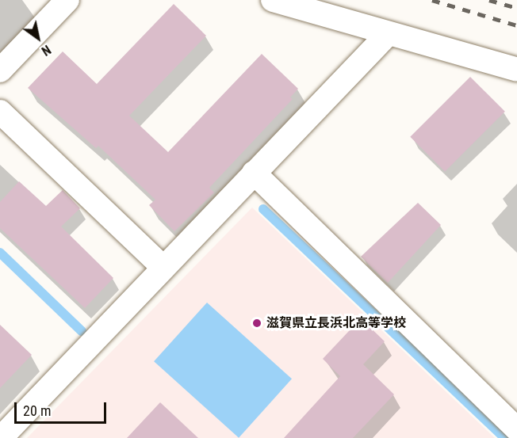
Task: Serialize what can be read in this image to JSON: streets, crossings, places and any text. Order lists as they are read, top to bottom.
{
  "places": ["滋賀県立長浜北高等学校"],
  "scale_bar": "20 m",
  "north": "bottom right"
}
